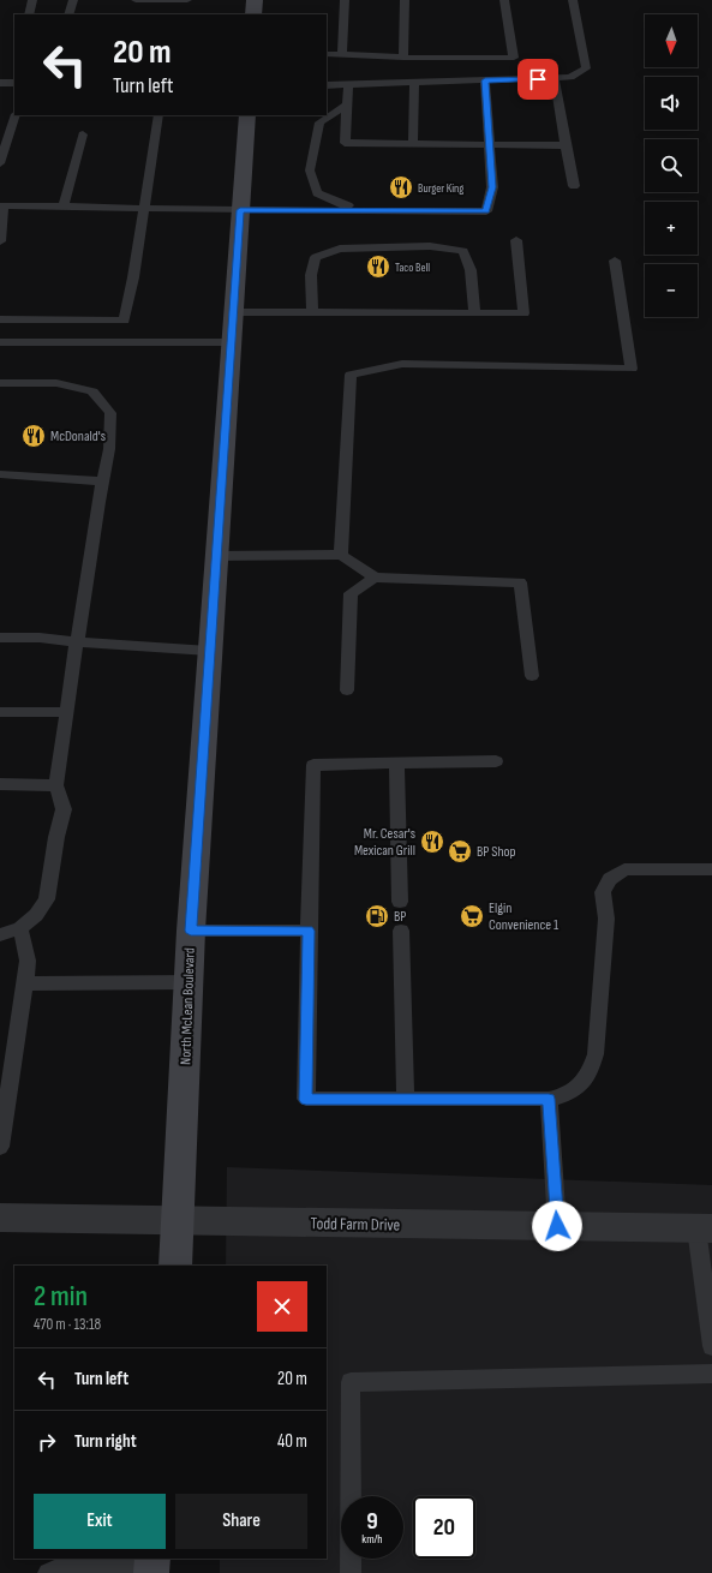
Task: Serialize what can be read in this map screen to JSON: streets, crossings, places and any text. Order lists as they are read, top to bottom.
{
  "streets": {
    "main road": ["North McLean Boulevard"],
    "street": ["Todd Farm Drive"]
  },
  "crossings": [
    ["North McLean Boulevard", "Todd Farm Drive"]
  ],
  "places": {
    "restaurant": [
      "Burger King",
      "Taco Bell",
      "McDonald's",
      "Mr. Cesar's Mexican Grill"
    ],
    "supermarket": ["BP Shop", "Elgin Convenience 1"],
    "fuel station": ["BP"]
  },
  "north": "bottom",
  "page": {
    "map_buttons": ["+", "−"],
    "turn": ["20 m", "Turn left"],
    "heading": ["2 min", "470 m · 13:18"],
    "list": [
      {
        "name": "Turn left",
        "value": "20 m"
      },
      {
        "name": "Turn right",
        "value": "40 m"
      }
    ],
    "buttons": ["Exit", "Share"],
    "speed": "9 km/h",
    "limit": "20"
  }
}
